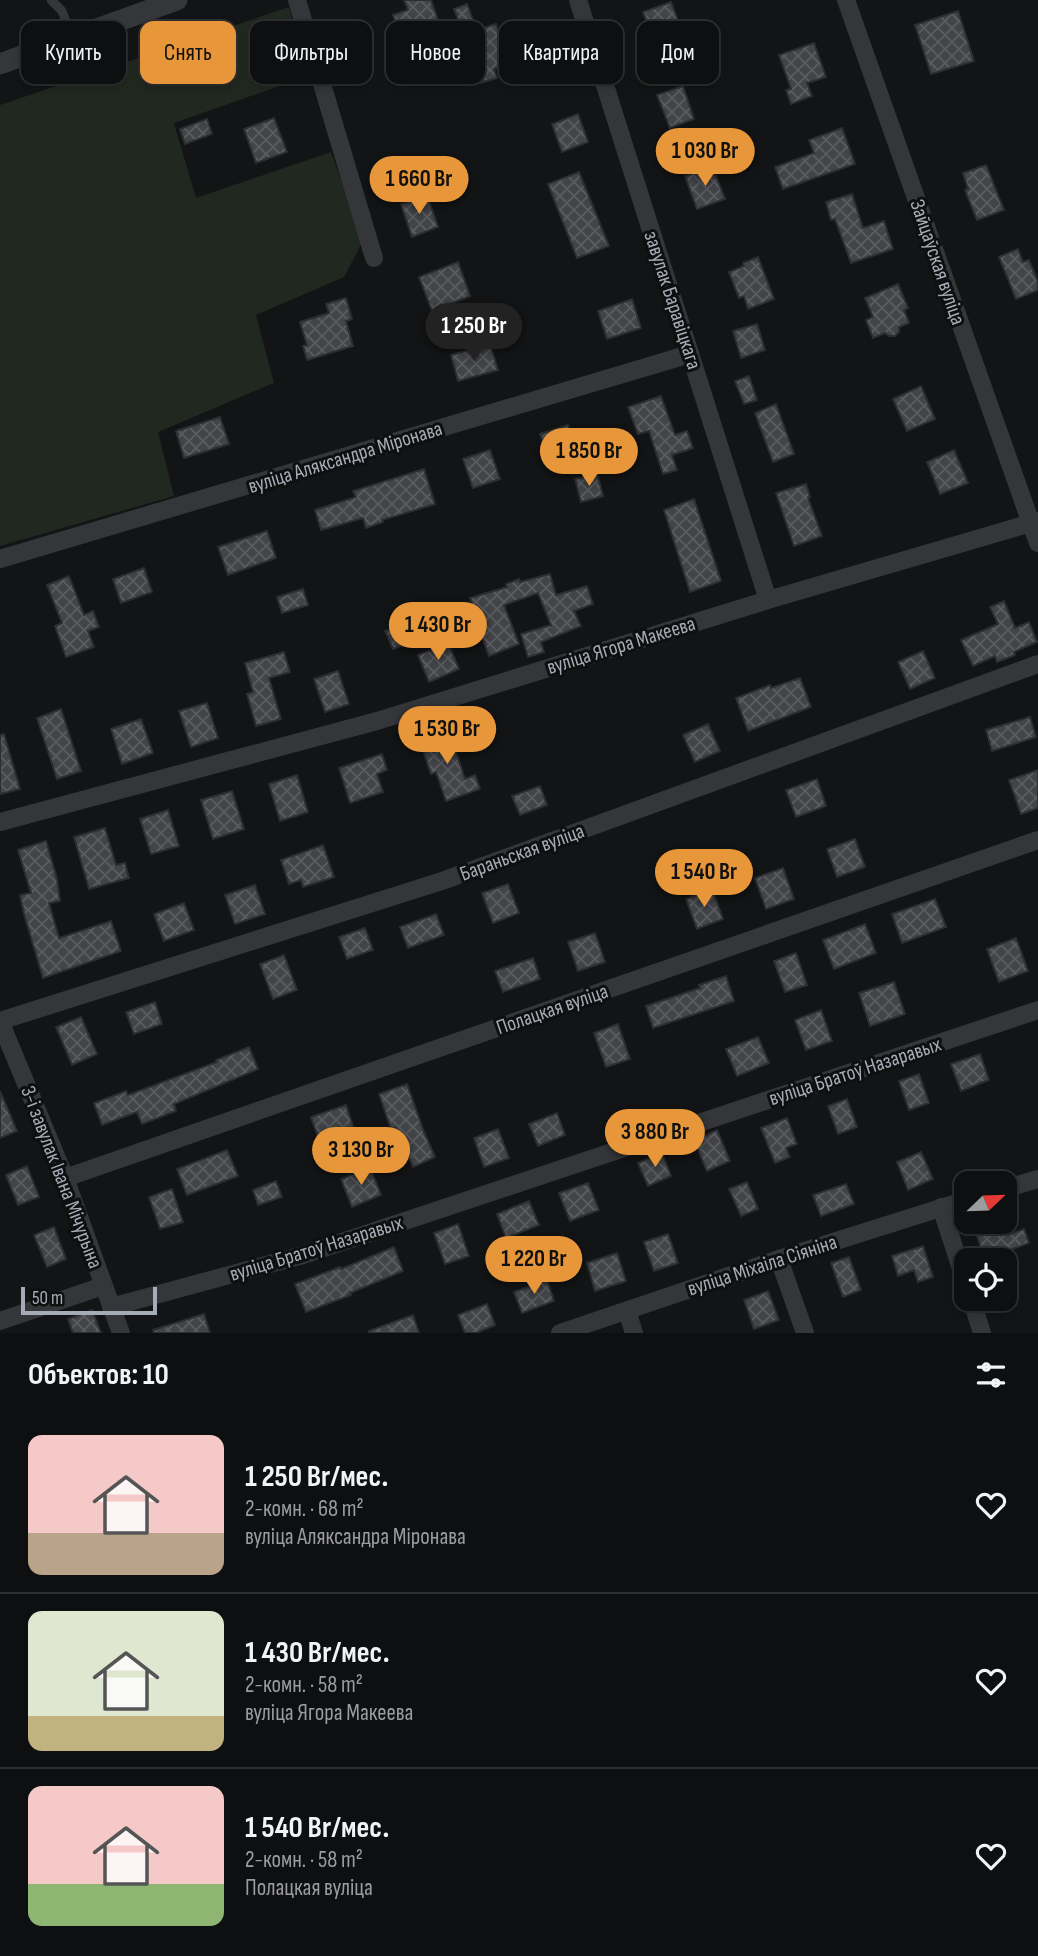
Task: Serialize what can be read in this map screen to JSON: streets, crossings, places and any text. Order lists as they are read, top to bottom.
{
  "streets": {
    "street": [
      "Зайцаўская вуліца",
      "завулак Баравіцкага",
      "вуліца Аляксандра Міронава",
      "вуліца Ягора Макеева",
      "Бараньская вуліца",
      "Полацкая вуліца",
      "вуліца Братоў Назаравых",
      "3-і завулак Івана Мічурына",
      "вуліца Міхаіла Сіяніна"
    ]
  },
  "crossings": [
    ["Зайцаўская вуліца", "вуліца Ягора Макеева"],
    ["завулак Баравіцкага", "вуліца Аляксандра Міронава"],
    ["завулак Баравіцкага", "вуліца Ягора Макеева"],
    ["Бараньская вуліца", "3-і завулак Івана Мічурына"],
    ["Полацкая вуліца", "3-і завулак Івана Мічурына"],
    ["вуліца Братоў Назаравых", "3-і завулак Івана Мічурына"]
  ],
  "scale_bar": "50 m",
  "north": "top right",
  "page": {
    "chip": [
      "Купить",
      "Снять",
      "Фильтры",
      "Новое",
      "Квартира",
      "Дом"
    ],
    "price": [
      "1 030 Br",
      "1 660 Br",
      "1 250 Br",
      "1 850 Br",
      "1 430 Br",
      "1 530 Br",
      "1 540 Br",
      "3 880 Br",
      "3 130 Br",
      "1 220 Br"
    ],
    "scale": "50 m",
    "heading": "Объектов: 10",
    "list": [
      {
        "name": "1 250 Br/мес.",
        "note": "2-комн. · 68 m² · вуліца Аляксандра Міронава"
      },
      {
        "name": "1 430 Br/мес.",
        "note": "2-комн. · 58 m² · вуліца Ягора Макеева"
      },
      {
        "name": "1 540 Br/мес.",
        "note": "2-комн. · 58 m² · Полацкая вуліца"
      }
    ]
  }
}
